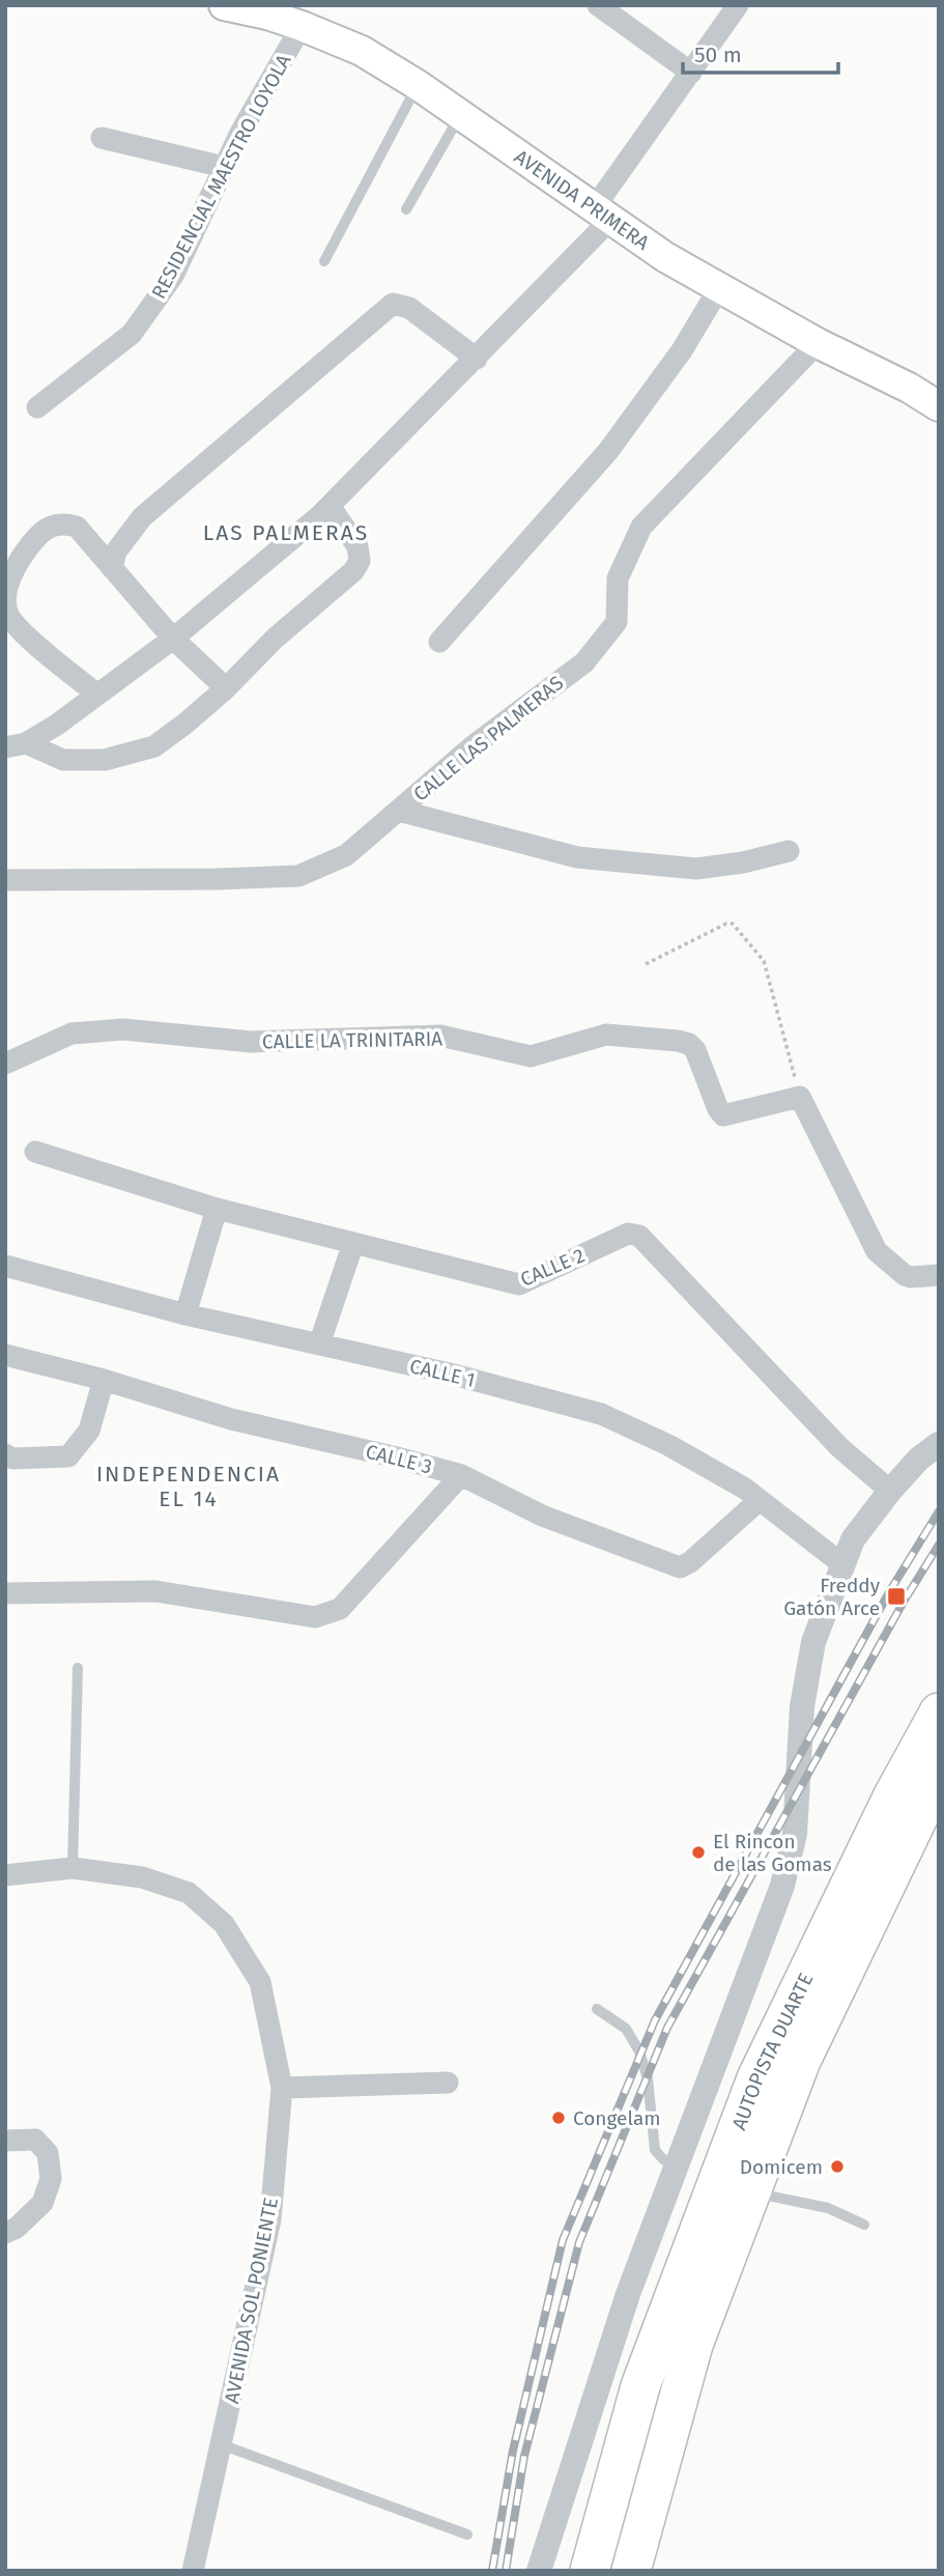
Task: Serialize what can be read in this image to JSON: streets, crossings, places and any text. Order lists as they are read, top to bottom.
{
  "streets": {
    "highway": ["AUTOPISTA DUARTE"],
    "main road": ["AVENIDA PRIMERA"],
    "street": [
      "RESIDENCIAL MAESTRO LOYOLA",
      "CALLE LAS PALMERAS",
      "CALLE LA TRINITARIA",
      "CALLE 2",
      "CALLE 1",
      "CALLE 3",
      "AVENIDA SOL PONIENTE"
    ]
  },
  "crossings": [
    ["RESIDENCIAL MAESTRO LOYOLA", "AVENIDA PRIMERA"],
    ["AVENIDA PRIMERA", "CALLE LAS PALMERAS"],
    ["CALLE 1", "CALLE 3"]
  ],
  "districts": ["LAS PALMERAS", "INDEPENDENCIA EL 14"],
  "places": {
    "transit": ["Freddy Gatón Arce"],
    "other": ["El Rincon de las Gomas", "Congelam", "Domicem"]
  },
  "scale_bar": "50 m"
}
